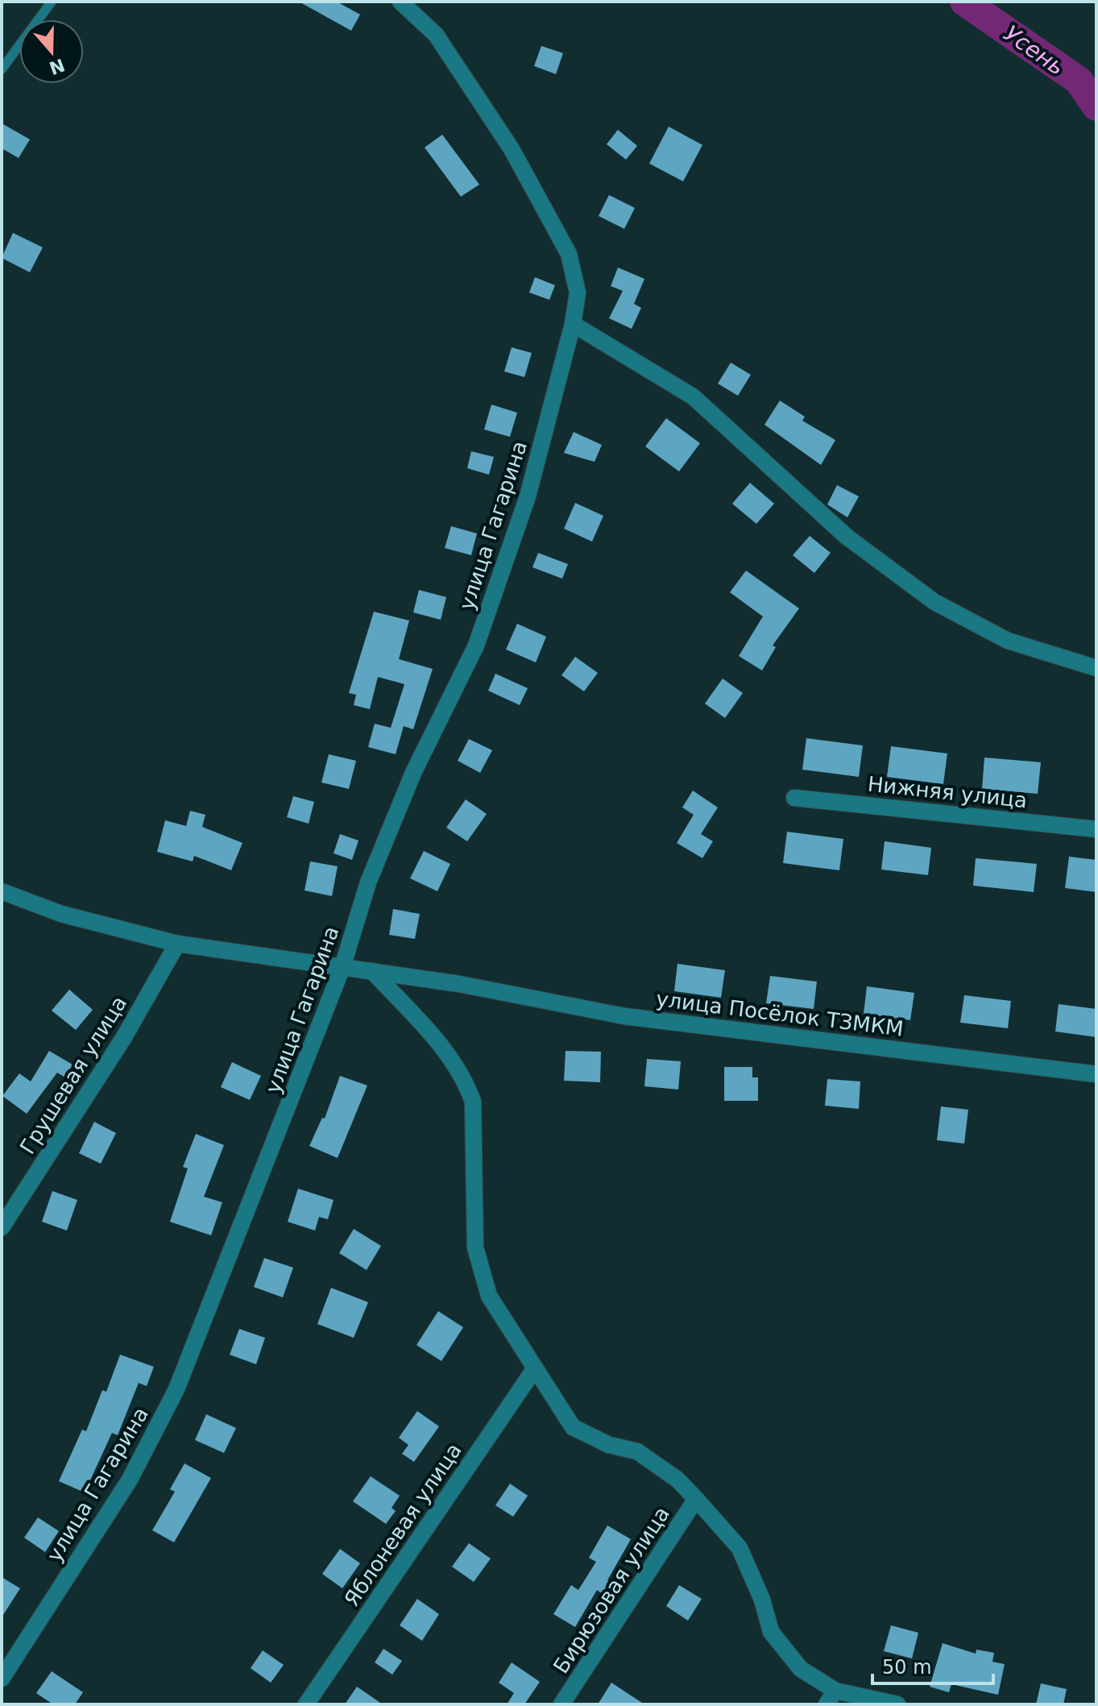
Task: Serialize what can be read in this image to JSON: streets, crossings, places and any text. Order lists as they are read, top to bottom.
{
  "streets": {
    "street": [
      "улица Гагарина",
      "Нижняя улица",
      "улица Посёлок ТЗМКМ",
      "Грушевая улица",
      "Яблоневая улица",
      "Бирюзовая улица"
    ]
  },
  "crossings": [
    ["улица Гагарина", "улица Посёлок ТЗМКМ"],
    ["улица Посёлок ТЗМКМ", "Грушевая улица"]
  ],
  "water": ["Усень"],
  "scale_bar": "50 m",
  "north": "bottom"
}
